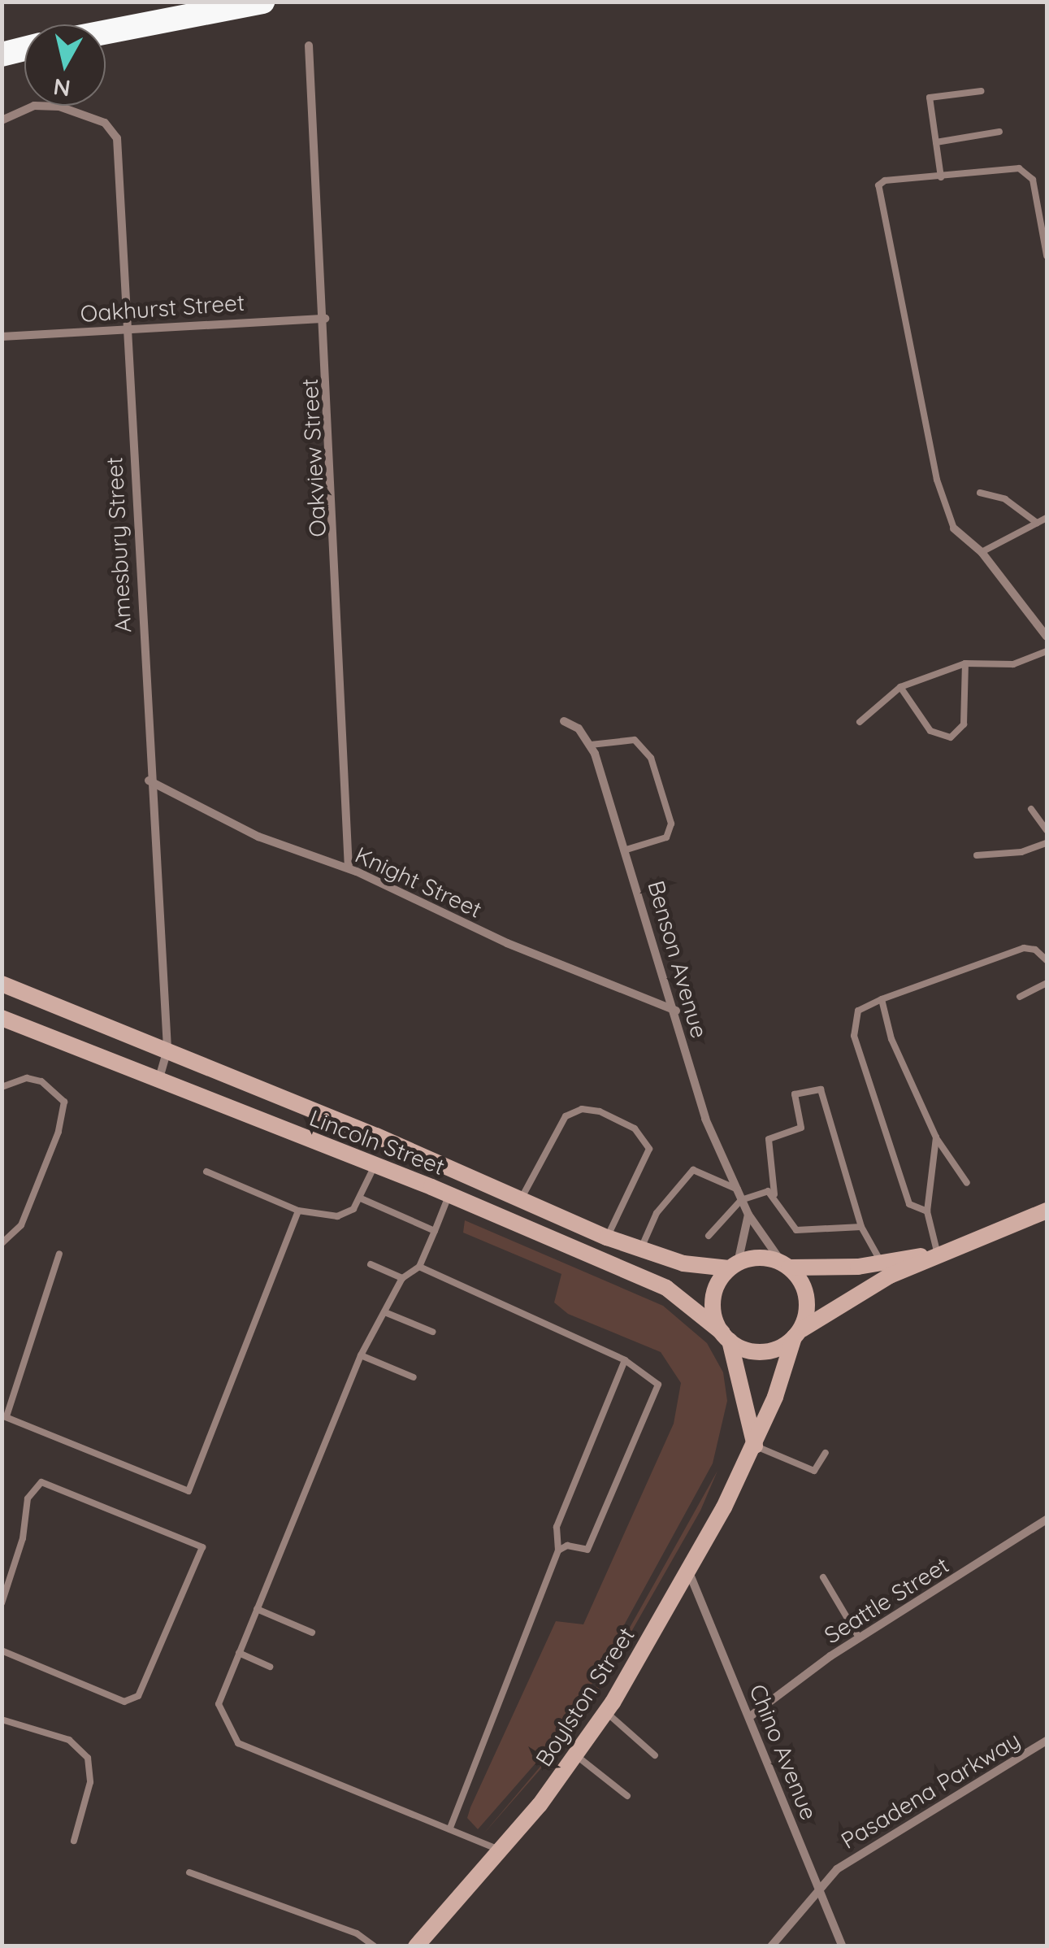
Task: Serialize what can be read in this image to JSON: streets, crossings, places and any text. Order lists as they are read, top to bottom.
{
  "streets": {
    "main road": ["Lincoln Street", "Boylston Street"],
    "street": [
      "Oakhurst Street",
      "Oakview Street",
      "Amesbury Street",
      "Knight Street",
      "Benson Avenue",
      "Seattle Street",
      "Chino Avenue",
      "Pasadena Parkway"
    ]
  },
  "crossings": [
    ["Oakhurst Street", "Oakview Street"],
    ["Oakhurst Street", "Amesbury Street"],
    ["Oakview Street", "Knight Street"],
    ["Amesbury Street", "Knight Street"],
    ["Amesbury Street", "Lincoln Street"],
    ["Knight Street", "Benson Avenue"],
    ["Benson Avenue", "Lincoln Street"],
    ["Benson Avenue", "Boylston Street"],
    ["Lincoln Street", "Boylston Street"],
    ["Seattle Street", "Chino Avenue"],
    ["Boylston Street", "Chino Avenue"],
    ["Chino Avenue", "Pasadena Parkway"]
  ],
  "north": "bottom"
}
